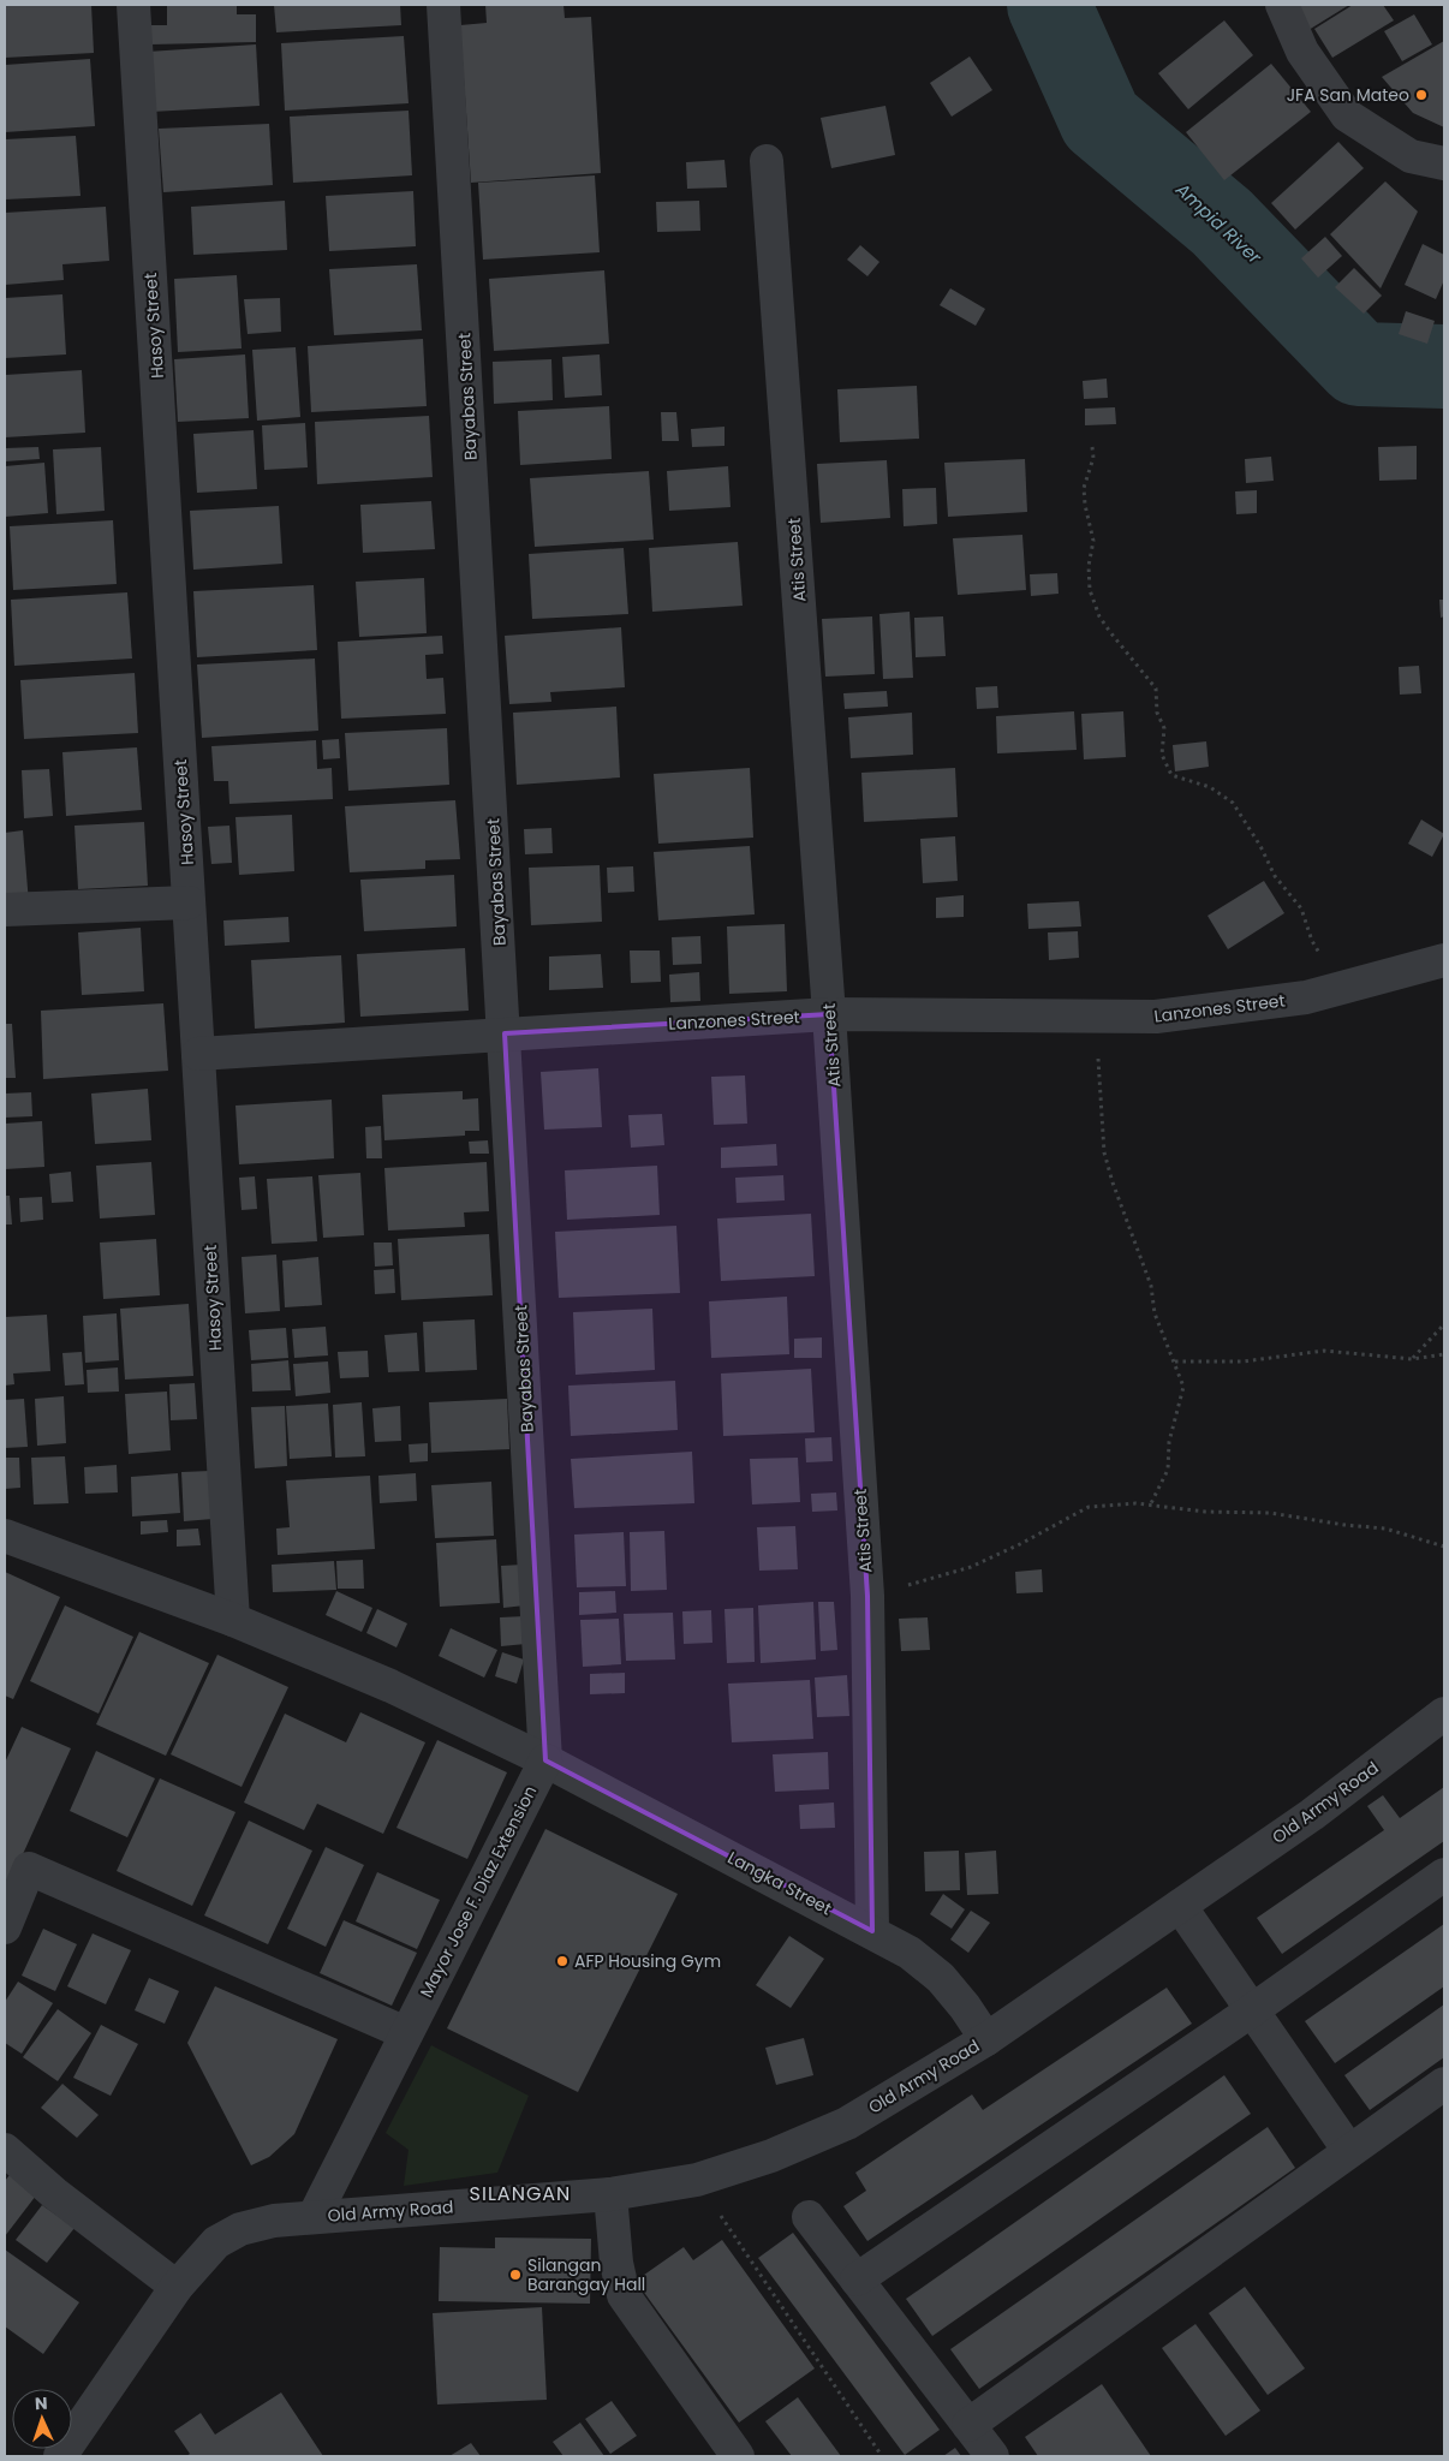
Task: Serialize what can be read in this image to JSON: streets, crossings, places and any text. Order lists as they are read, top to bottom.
{
  "streets": {
    "street": [
      "Hasoy Street",
      "Bayabas Street",
      "Atis Street",
      "Lanzones Street",
      "Old Army Road",
      "Langka Street",
      "Mayor Jose F. Diaz Extension"
    ]
  },
  "crossings": [
    ["Hasoy Street", "Lanzones Street"],
    ["Bayabas Street", "Lanzones Street"],
    ["Bayabas Street", "Langka Street"],
    ["Bayabas Street", "Mayor Jose F. Diaz Extension"],
    ["Atis Street", "Lanzones Street"],
    ["Atis Street", "Langka Street"],
    ["Old Army Road", "Langka Street"],
    ["Old Army Road", "Mayor Jose F. Diaz Extension"],
    ["Langka Street", "Mayor Jose F. Diaz Extension"]
  ],
  "districts": ["SILANGAN"],
  "water": ["Ampid River"],
  "places": ["JFA San Mateo", "AFP Housing Gym", "Silangan Barangay Hall"],
  "north": "top"
}
